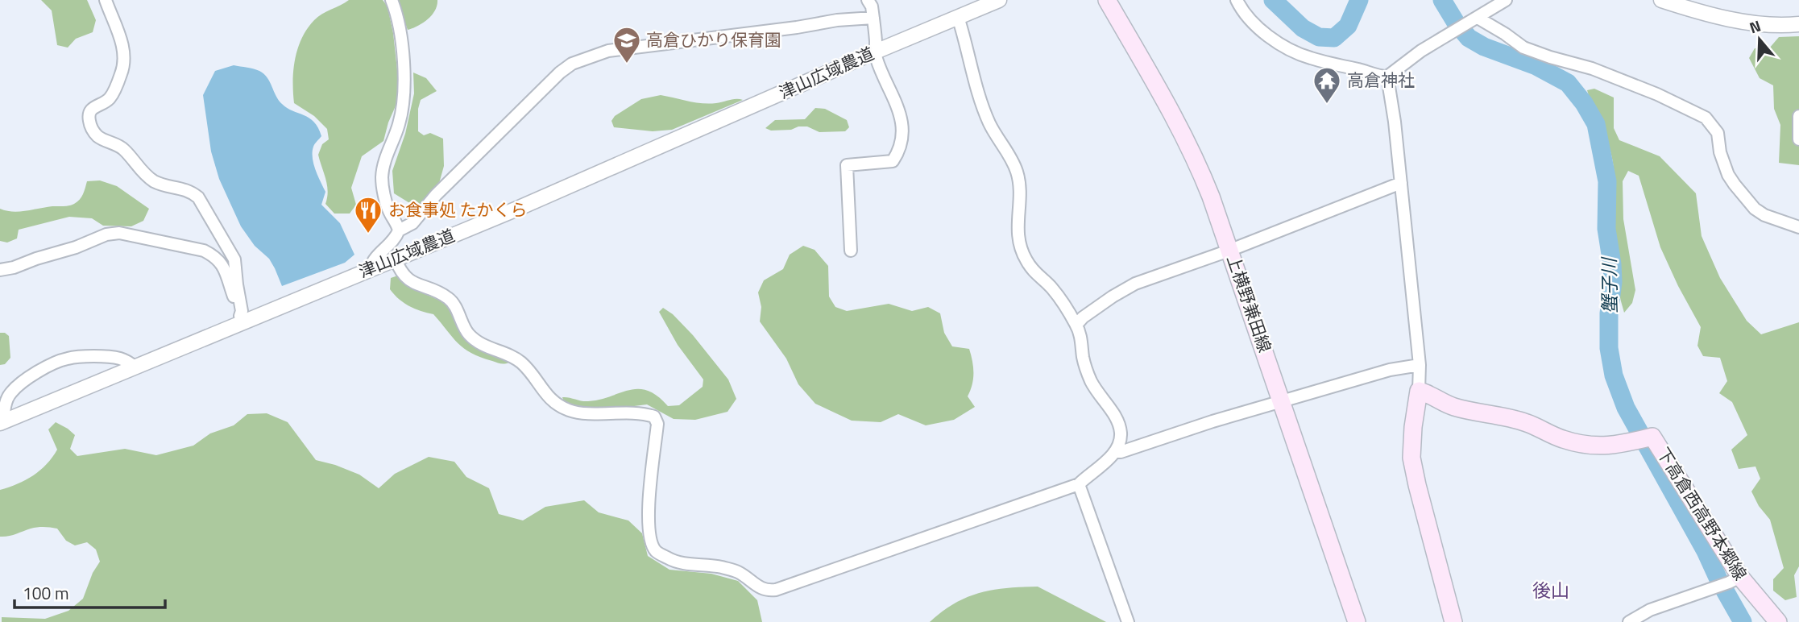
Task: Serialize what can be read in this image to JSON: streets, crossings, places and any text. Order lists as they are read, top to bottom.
{
  "streets": {
    "main road": ["上横野兼田線", "下高倉西高野本郷線"],
    "street": ["津山広域農道"]
  },
  "districts": ["後山"],
  "water": ["蟹子川"],
  "places": {
    "school or university": ["高倉ひかり保育園"],
    "temple": ["高倉神社"],
    "restaurant": ["お食事処 たかくら"]
  },
  "scale_bar": "100 m",
  "north": "top"
}
